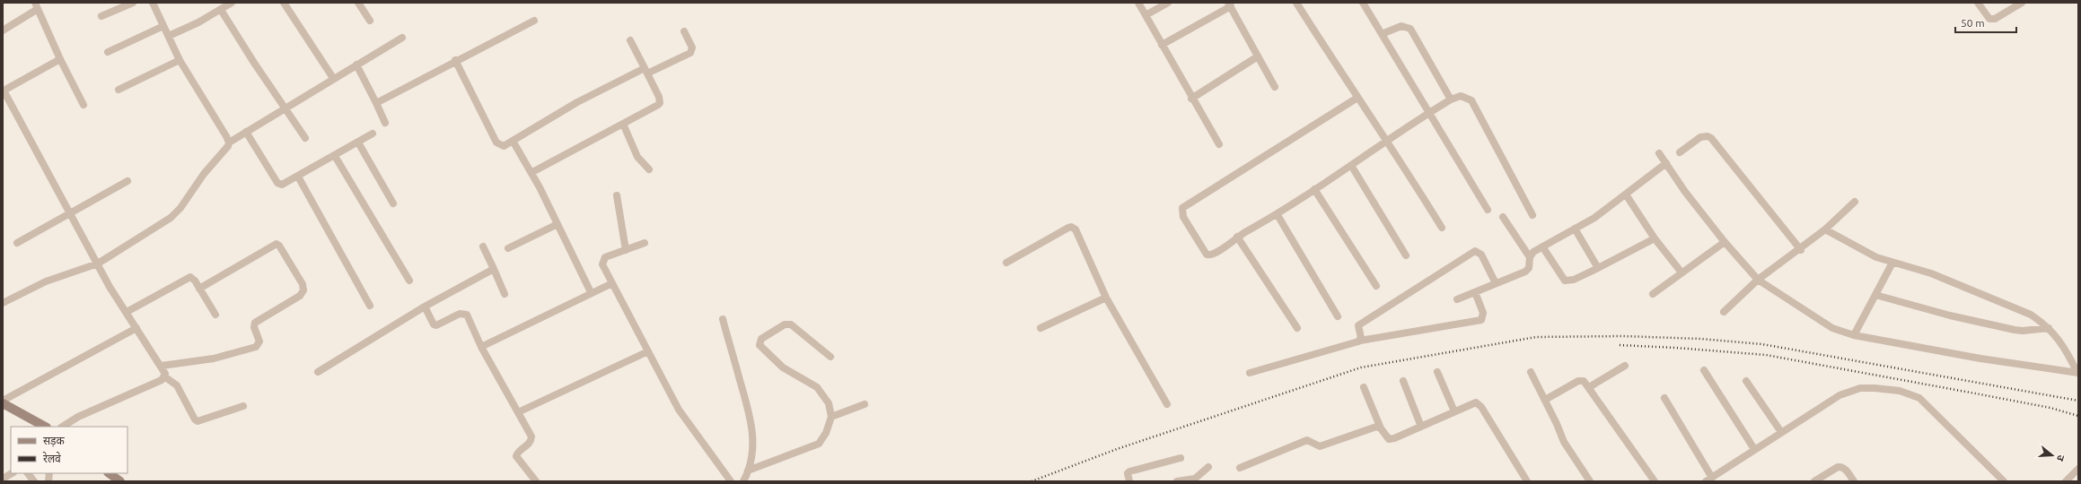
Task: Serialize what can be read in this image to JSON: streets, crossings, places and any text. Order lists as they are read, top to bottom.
{
  "legend": ["सड़क", "रेलवे"],
  "scale_bar": "50 m",
  "north": "right"
}
